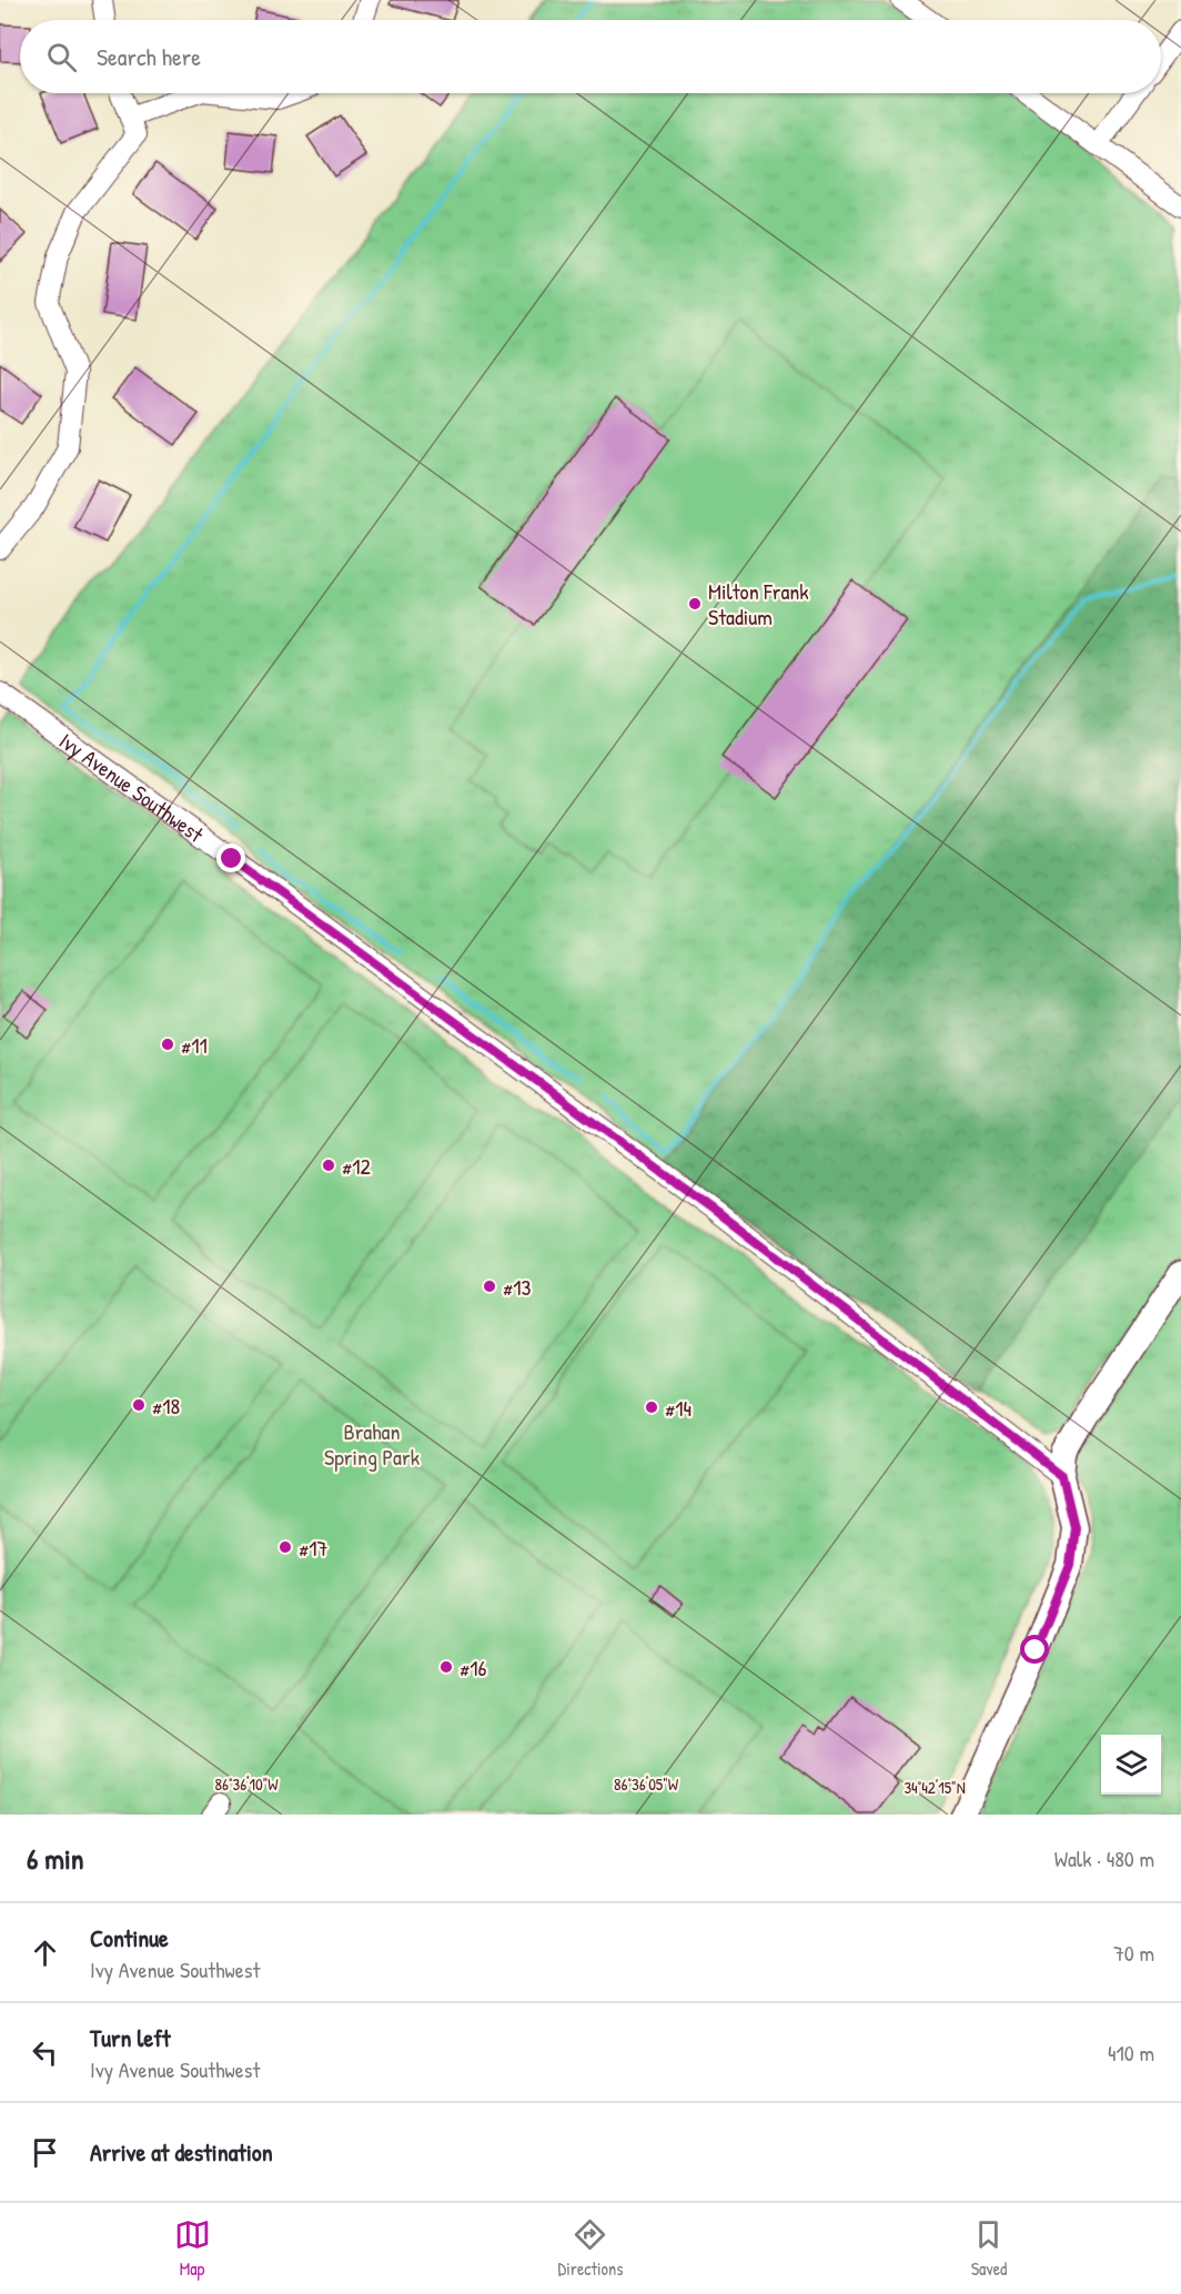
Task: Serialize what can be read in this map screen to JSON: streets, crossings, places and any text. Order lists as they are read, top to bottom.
{
  "streets": {
    "street": ["Ivy Avenue Southwest"]
  },
  "parks": ["Brahan Spring Park"],
  "places": [
    "Milton Frank Stadium",
    "#11",
    "#12",
    "#13",
    "#18",
    "#14",
    "#17",
    "#16"
  ],
  "page": {
    "search": "Search here",
    "heading": ["6 min", "Walk · 480 m"],
    "list": [
      ["Continue", "Ivy Avenue Southwest", "70 m"],
      ["Turn left", "Ivy Avenue Southwest", "410 m"],
      "Arrive at destination"
    ],
    "nav": ["Map", "Directions", "Saved"]
  },
  "coordinates": ["86°36'10\"W", "86°36'05\"W", "34°42'15\"N"]
}
